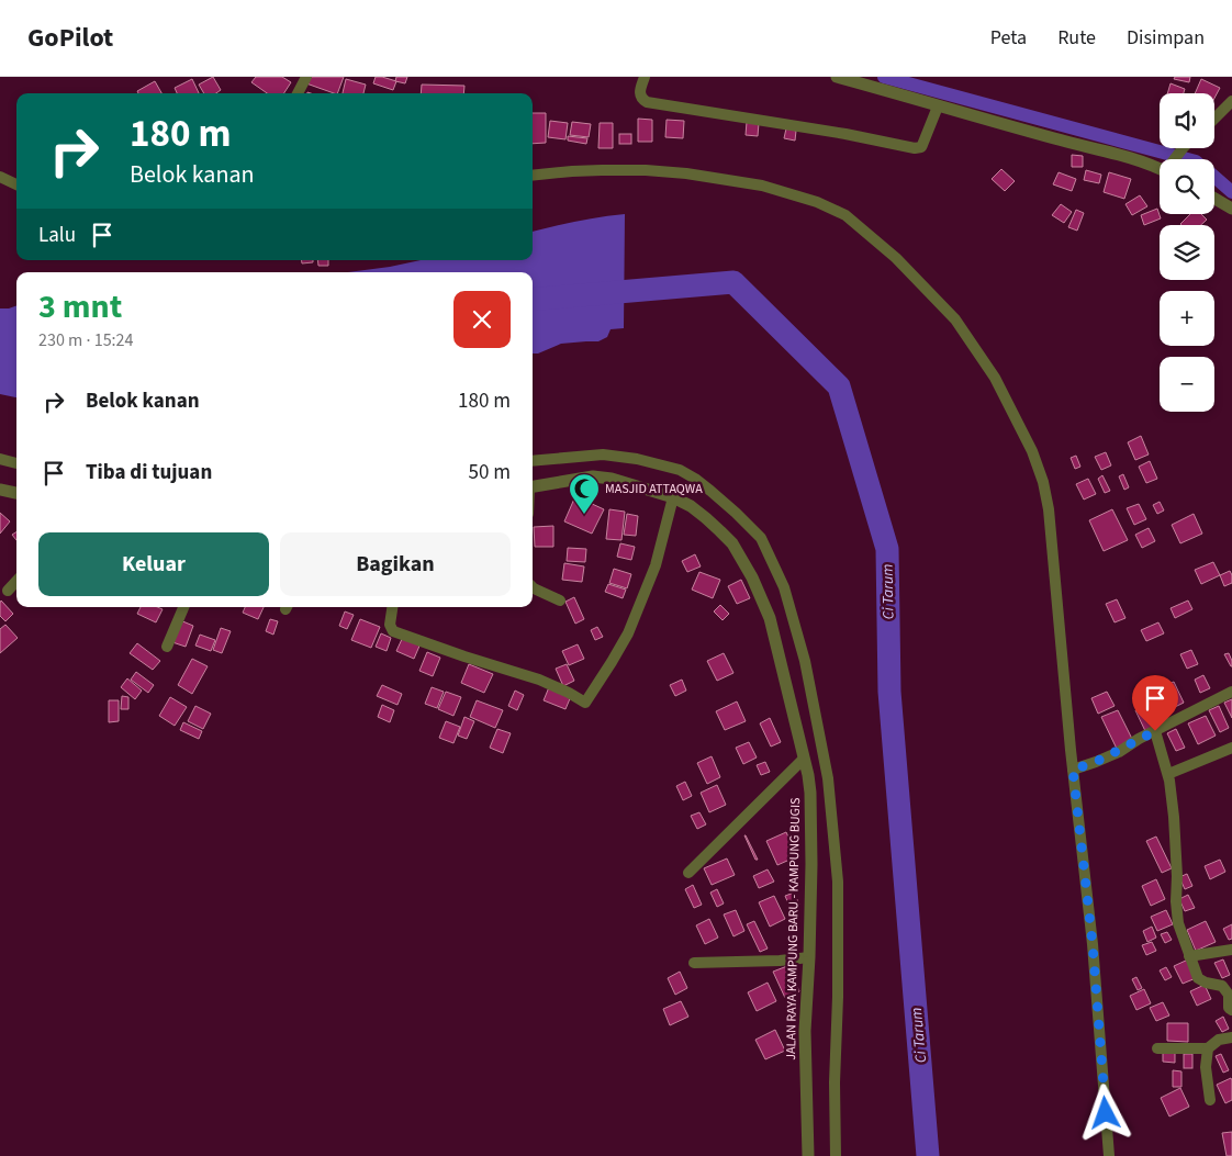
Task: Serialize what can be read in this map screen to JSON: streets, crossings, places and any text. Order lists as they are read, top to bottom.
{
  "streets": {
    "street": ["JALAN RAYA KAMPUNG BARU - KAMPUNG BUGIS"]
  },
  "water": ["Ci Tarum"],
  "places": {
    "mosque": ["MASJID ATTAQWA"]
  },
  "page": {
    "header": "GoPilot",
    "nav": ["Peta", "Rute", "Disimpan"],
    "map_buttons": ["+", "−"],
    "turn": ["180 m", "Belok kanan"],
    "then": "Lalu",
    "heading": ["3 mnt", "230 m · 15:24"],
    "list": [
      {
        "name": "Belok kanan",
        "value": "180 m"
      },
      {
        "name": "Tiba di tujuan",
        "value": "50 m"
      }
    ],
    "buttons": ["Keluar", "Bagikan"]
  }
}
